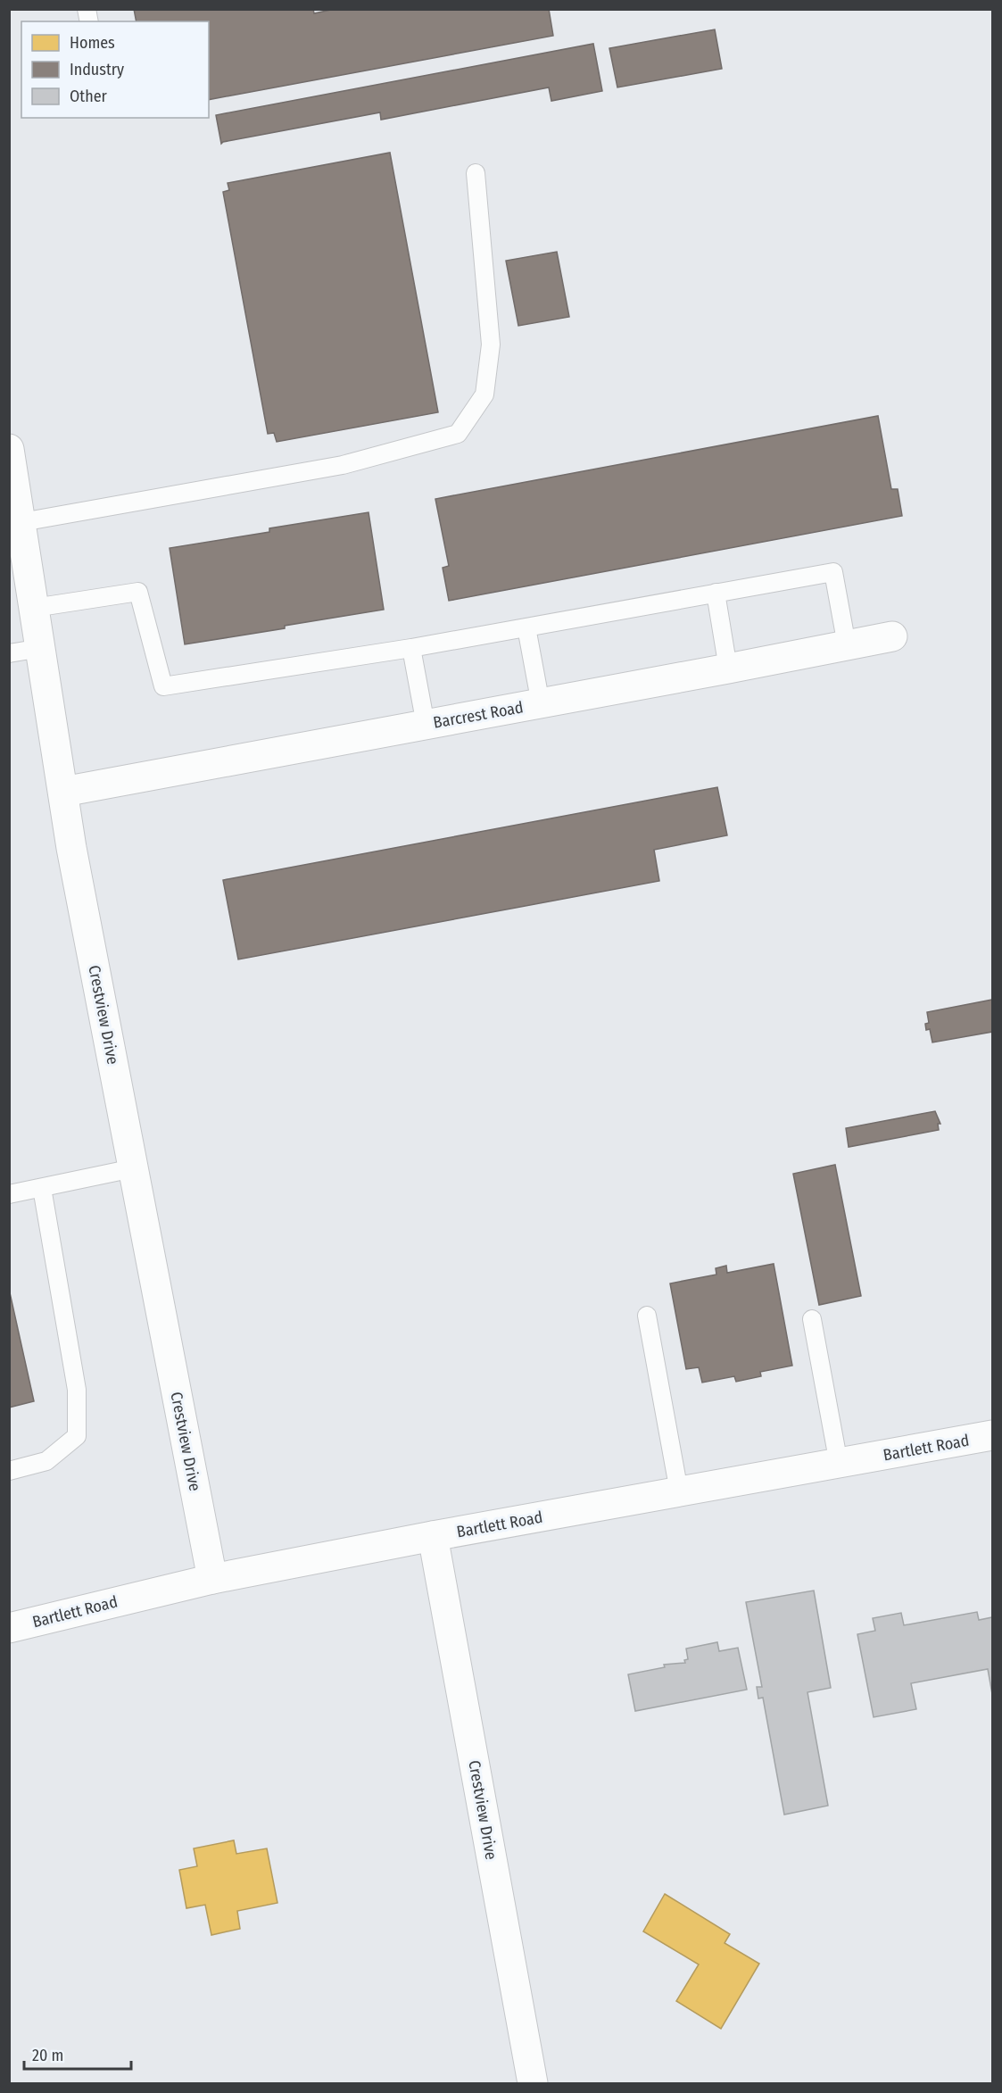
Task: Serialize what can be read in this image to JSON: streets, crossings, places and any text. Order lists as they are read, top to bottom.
{
  "streets": {
    "street": ["Barcrest Road", "Crestview Drive", "Bartlett Road"]
  },
  "crossings": [
    ["Barcrest Road", "Crestview Drive"],
    ["Crestview Drive", "Bartlett Road"]
  ],
  "legend": ["Homes", "Industry", "Other"],
  "scale_bar": "20 m"
}
